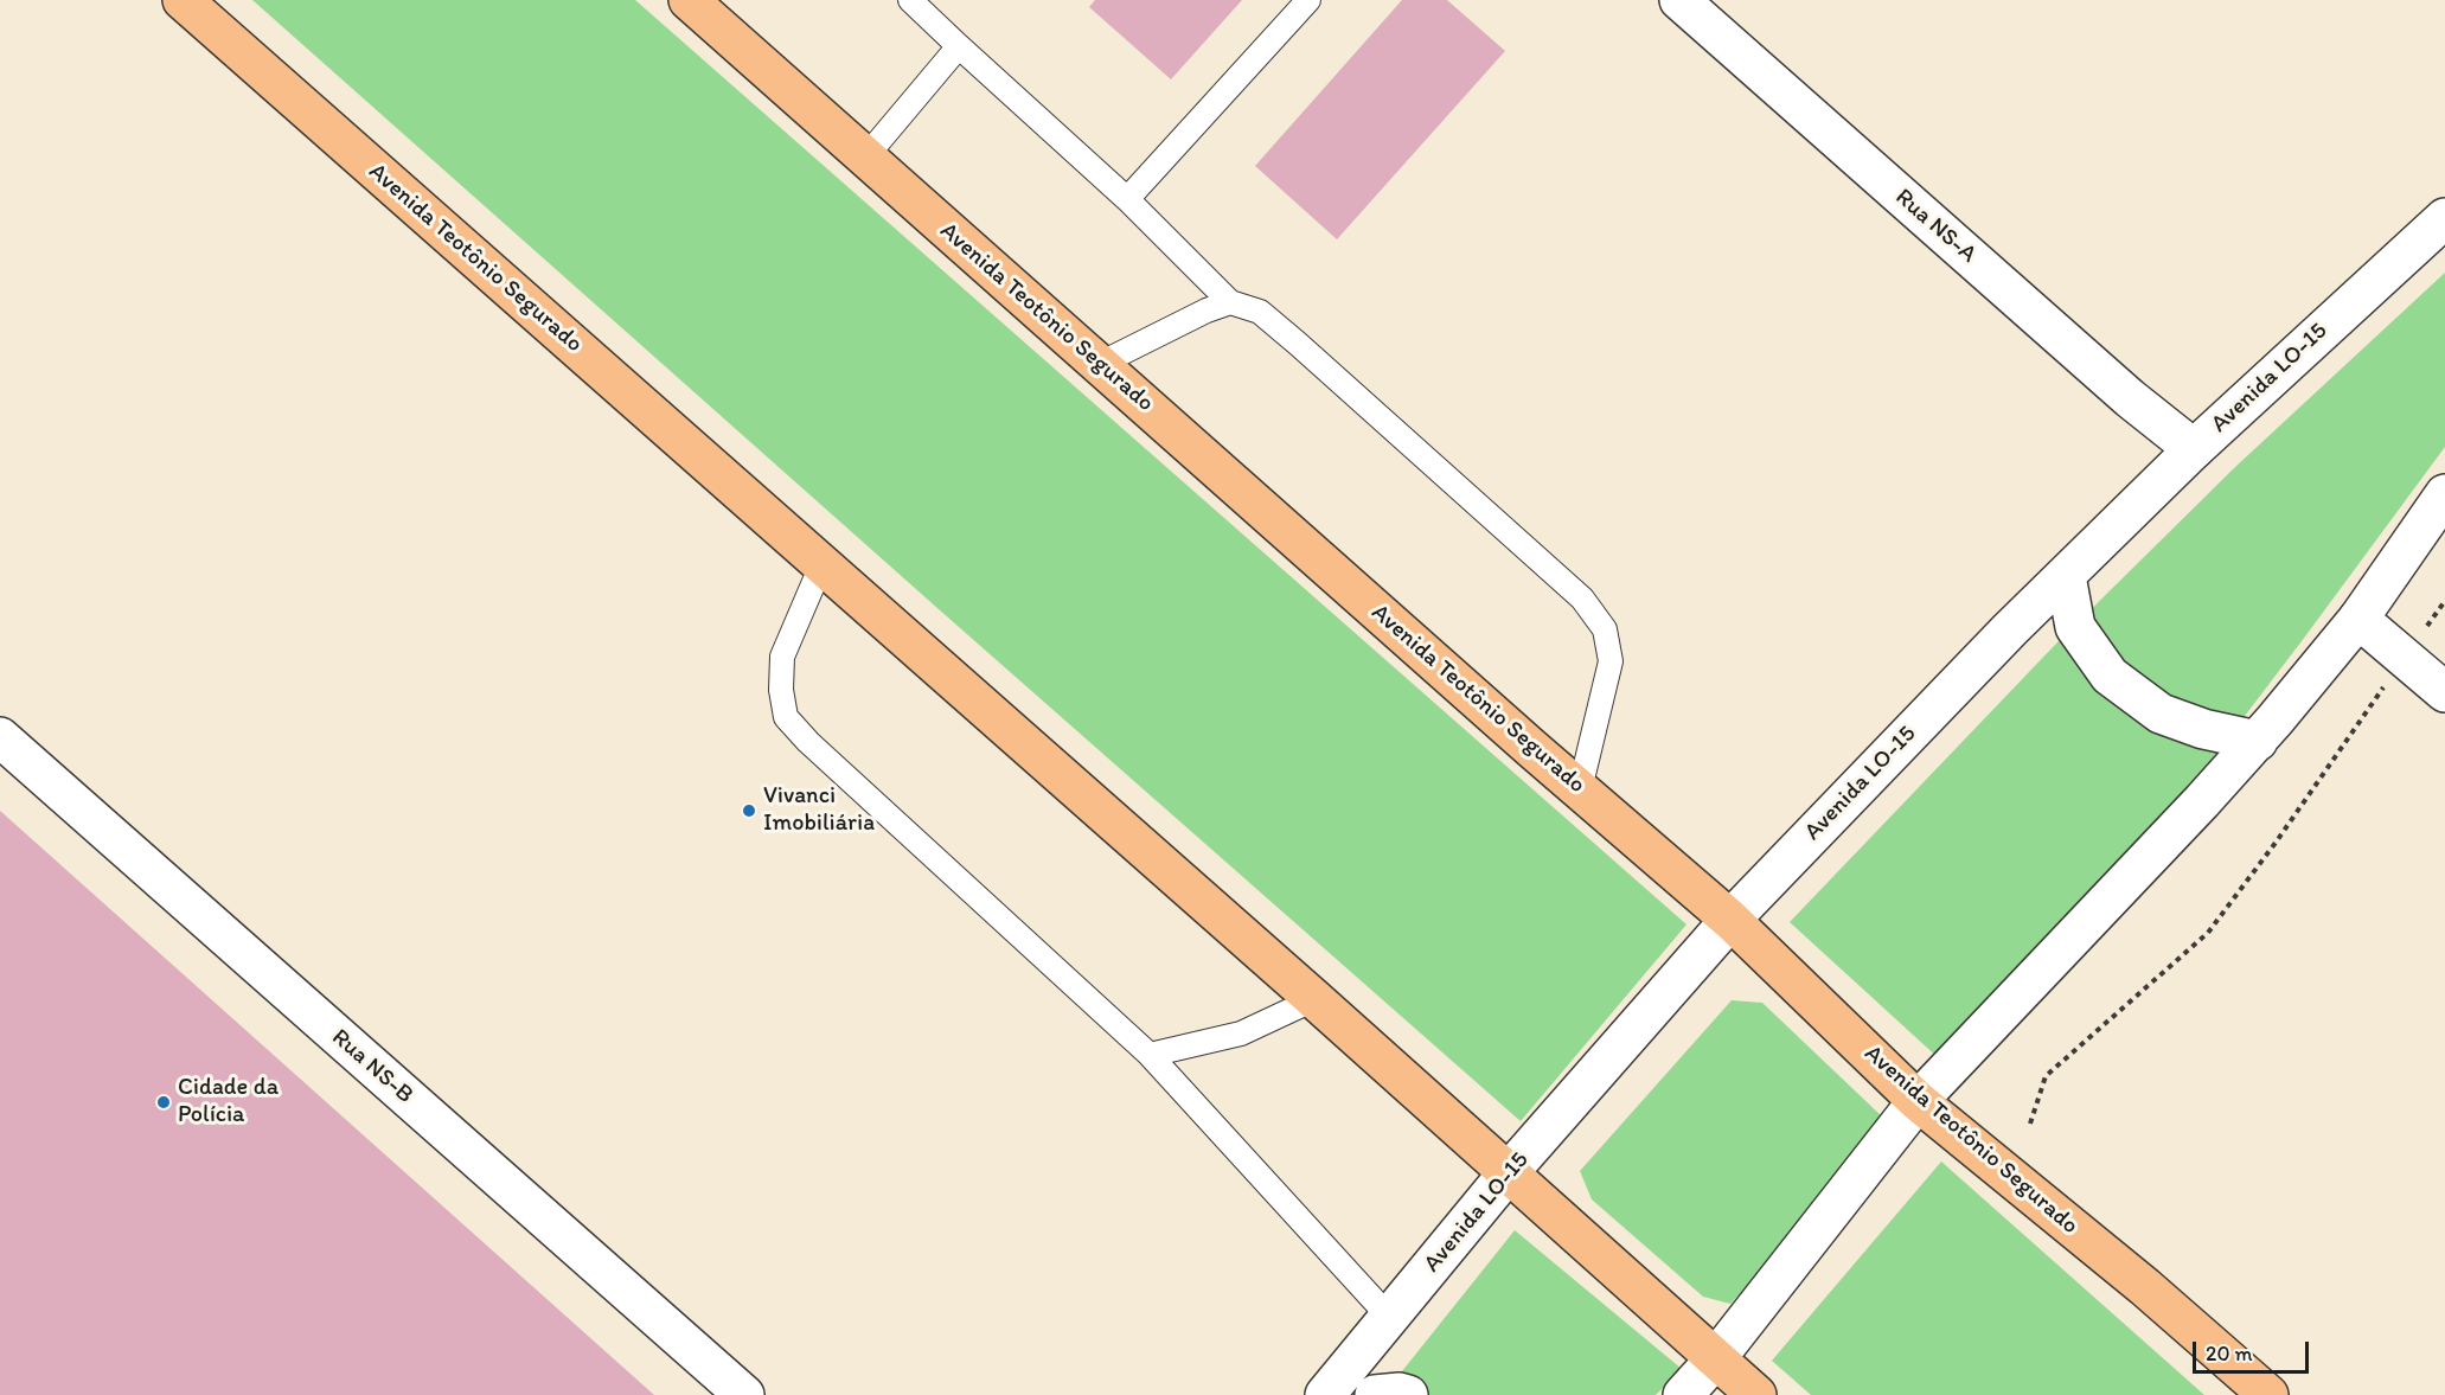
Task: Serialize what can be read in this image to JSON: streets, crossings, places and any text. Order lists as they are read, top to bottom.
{
  "streets": {
    "main road": ["Avenida Teotônio Segurado"],
    "street": ["Rua NS-A", "Avenida LO-15", "Rua NS-B"]
  },
  "crossings": [
    ["Rua NS-A", "Avenida LO-15"],
    ["Avenida Teotônio Segurado", "Avenida LO-15"]
  ],
  "places": ["Vivanci Imobiliária", "Cidade da Polícia"],
  "scale_bar": "20 m"
}
